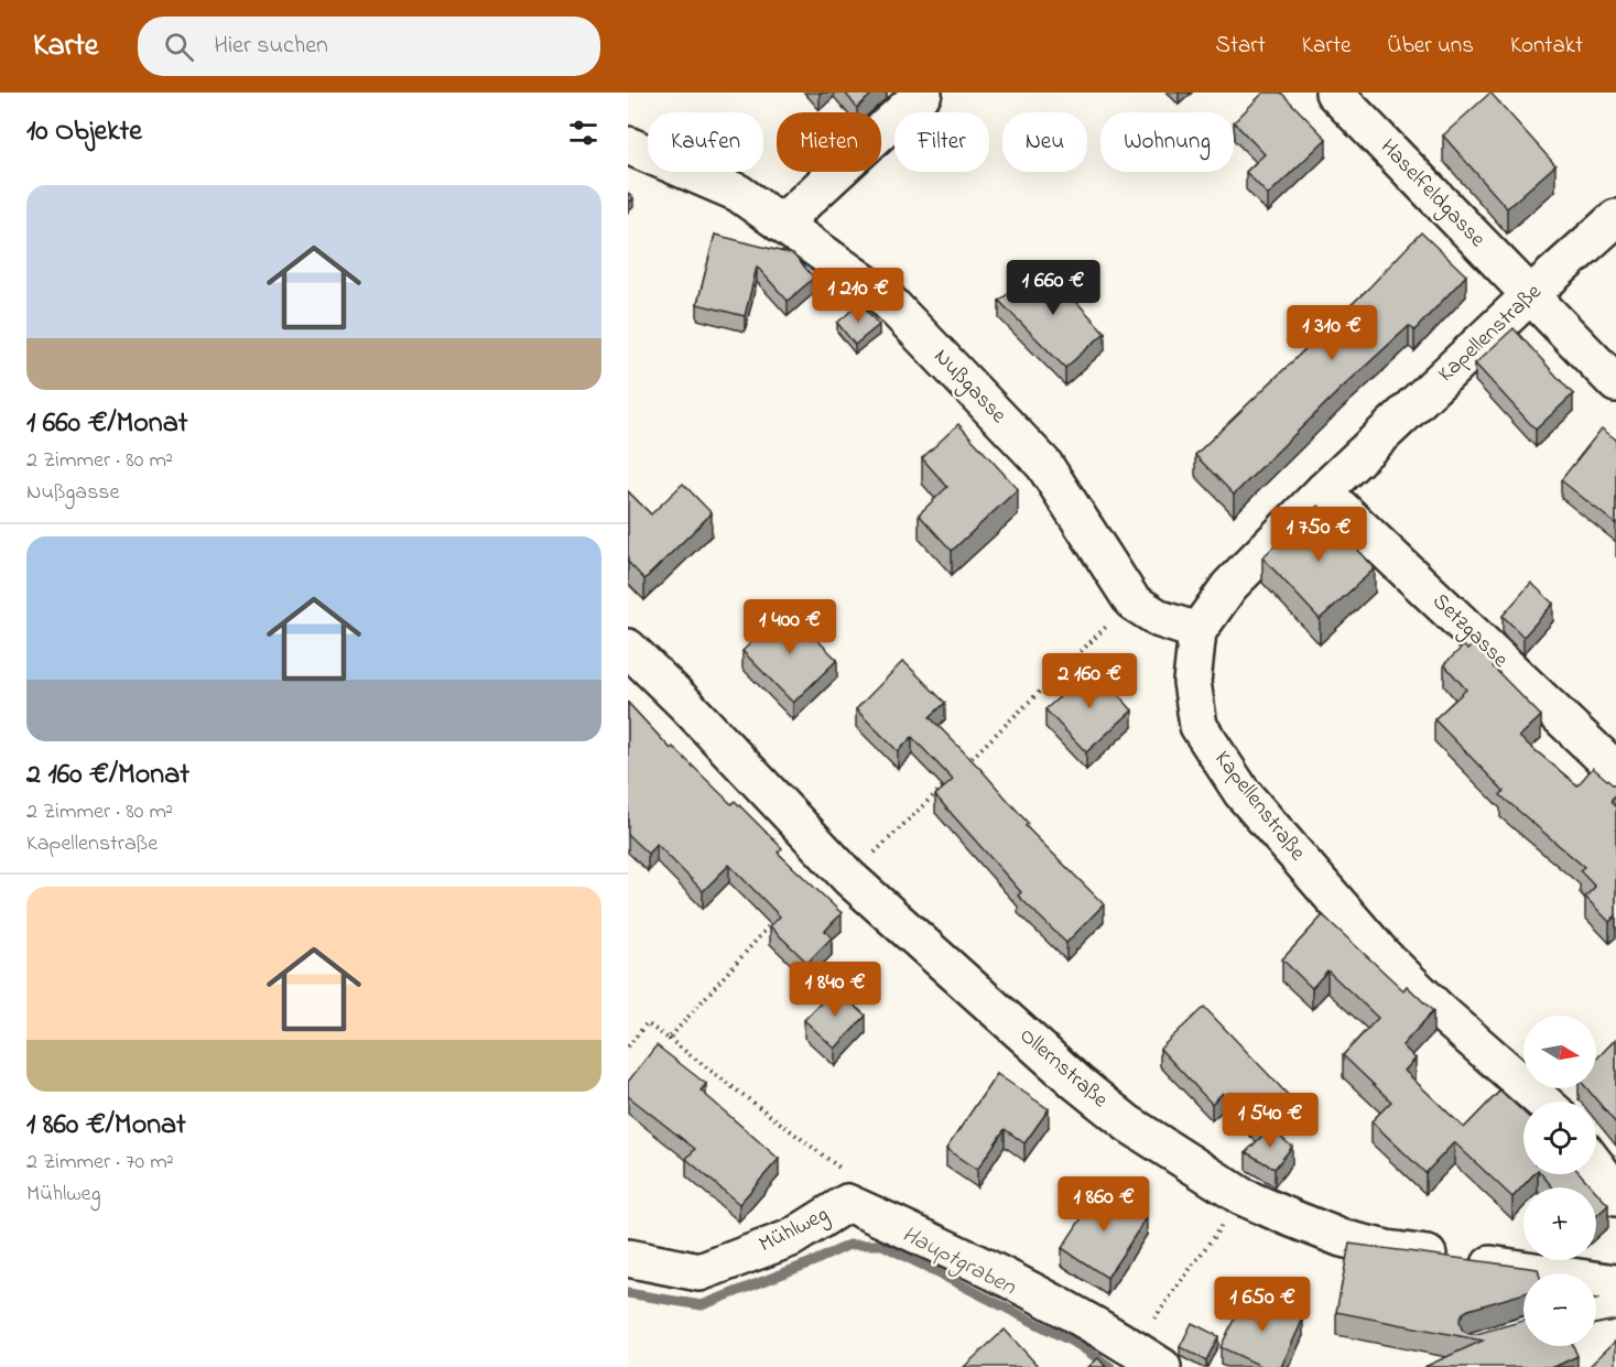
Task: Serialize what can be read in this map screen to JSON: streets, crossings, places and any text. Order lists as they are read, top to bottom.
{
  "streets": {
    "street": [
      "Haselfeldgasse",
      "Kapellenstraße",
      "Nußgasse",
      "Setzgasse",
      "Ollernstraße",
      "Mühlweg"
    ]
  },
  "crossings": [
    ["Haselfeldgasse", "Kapellenstraße"],
    ["Kapellenstraße", "Nußgasse"],
    ["Kapellenstraße", "Setzgasse"]
  ],
  "water": ["Hauptgraben"],
  "north": "right",
  "page": {
    "header": "Karte",
    "search": "Hier suchen",
    "nav": [
      "Start",
      "Karte",
      "Über uns",
      "Kontakt"
    ],
    "heading": "10 Objekte",
    "chip": [
      "Kaufen",
      "Mieten",
      "Filter",
      "Neu",
      "Wohnung"
    ],
    "list": [
      {
        "name": "1 660 €/Monat",
        "note": "2 Zimmer · 80 m² · Nußgasse"
      },
      {
        "name": "2 160 €/Monat",
        "note": "2 Zimmer · 80 m² · Kapellenstraße"
      },
      {
        "name": "1 860 €/Monat",
        "note": "2 Zimmer · 70 m² · Mühlweg"
      }
    ],
    "price": [
      "1 660 €",
      "1 210 €",
      "1 310 €",
      "1 750 €",
      "1 400 €",
      "2 160 €",
      "1 840 €",
      "1 540 €",
      "1 860 €",
      "1 650 €"
    ],
    "map_buttons": ["+", "−"]
  }
}
